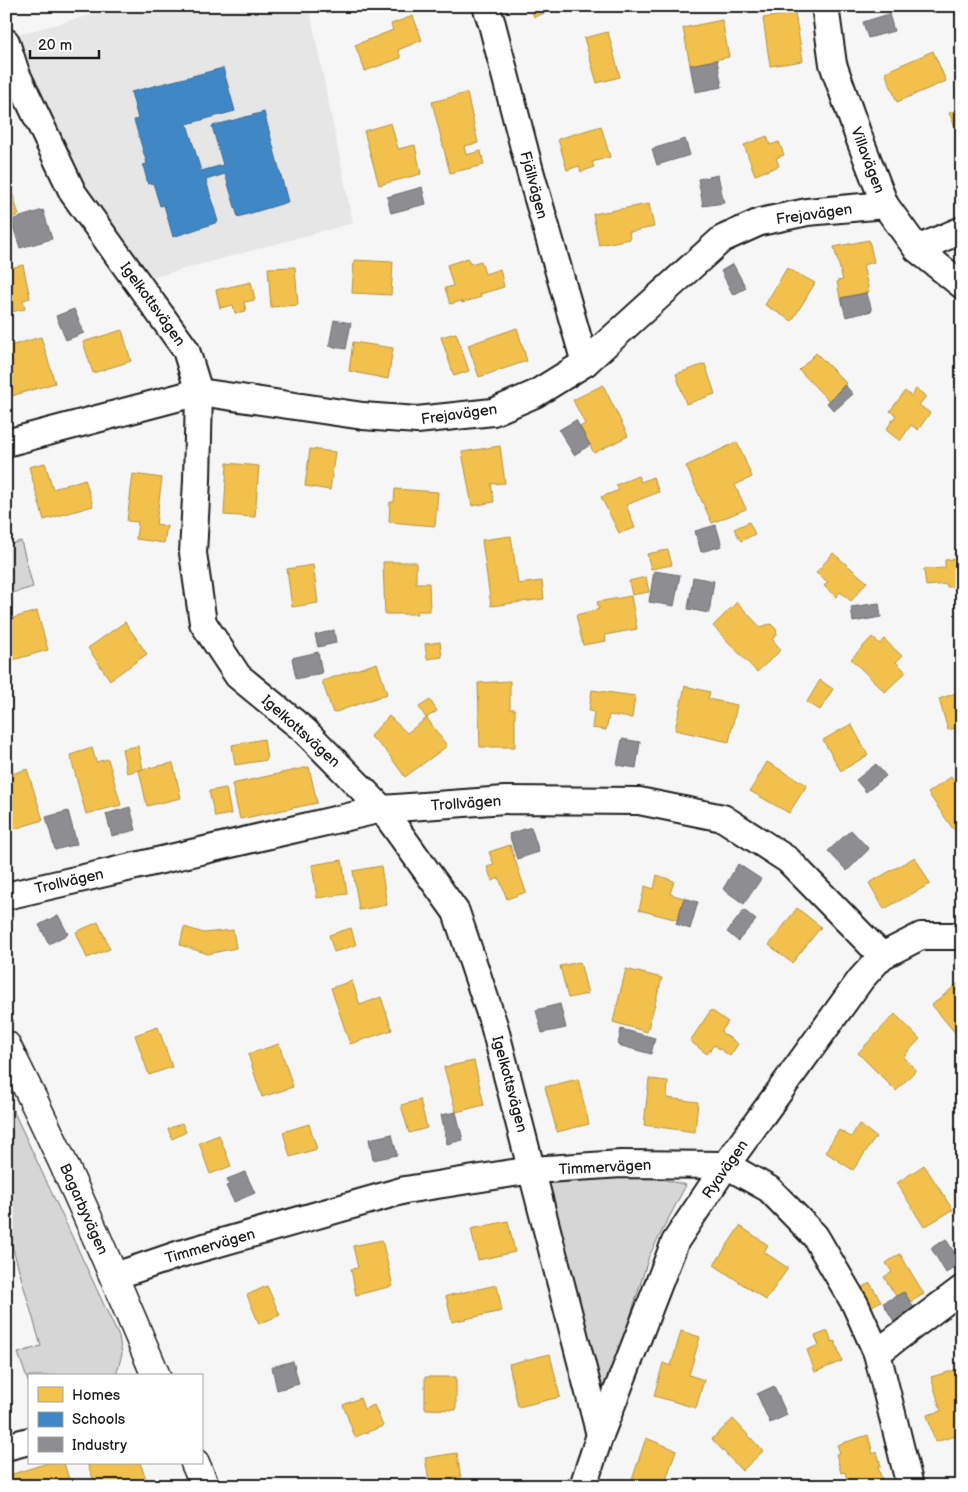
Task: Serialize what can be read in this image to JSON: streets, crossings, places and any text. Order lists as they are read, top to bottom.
{
  "streets": {
    "street": [
      "Villavägen",
      "Fjällvägen",
      "Frejavägen",
      "Igelkottsvägen",
      "Trollvägen",
      "Timmervägen",
      "Ryavägen",
      "Bagarbyvägen"
    ]
  },
  "crossings": [
    ["Villavägen", "Frejavägen"],
    ["Fjällvägen", "Frejavägen"],
    ["Frejavägen", "Igelkottsvägen"],
    ["Igelkottsvägen", "Trollvägen"],
    ["Igelkottsvägen", "Timmervägen"],
    ["Igelkottsvägen", "Ryavägen"],
    ["Trollvägen", "Ryavägen"],
    ["Timmervägen", "Ryavägen"],
    ["Timmervägen", "Bagarbyvägen"]
  ],
  "legend": ["Homes", "Schools", "Industry"],
  "scale_bar": "20 m"
}
